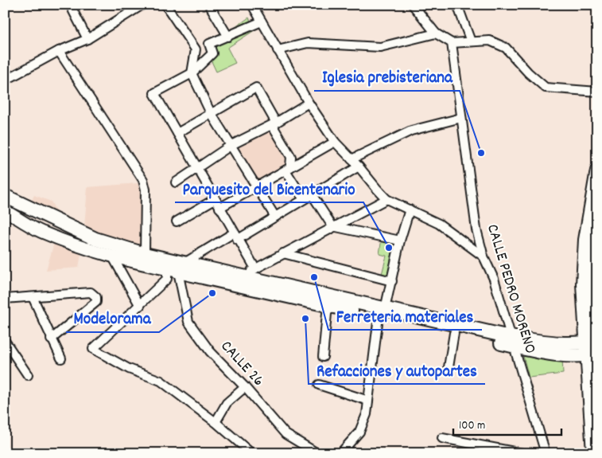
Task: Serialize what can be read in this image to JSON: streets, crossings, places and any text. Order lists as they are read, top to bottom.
{
  "streets": {
    "street": ["CALLE PEDRO MORENO", "CALLE 26"]
  },
  "places": [
    "Iglesia prebisteriana",
    "Parquesito del Bicentenario",
    "Ferreteria materiales",
    "Modelorama",
    "Refacciones y autopartes"
  ],
  "scale_bar": "100 m"
}
